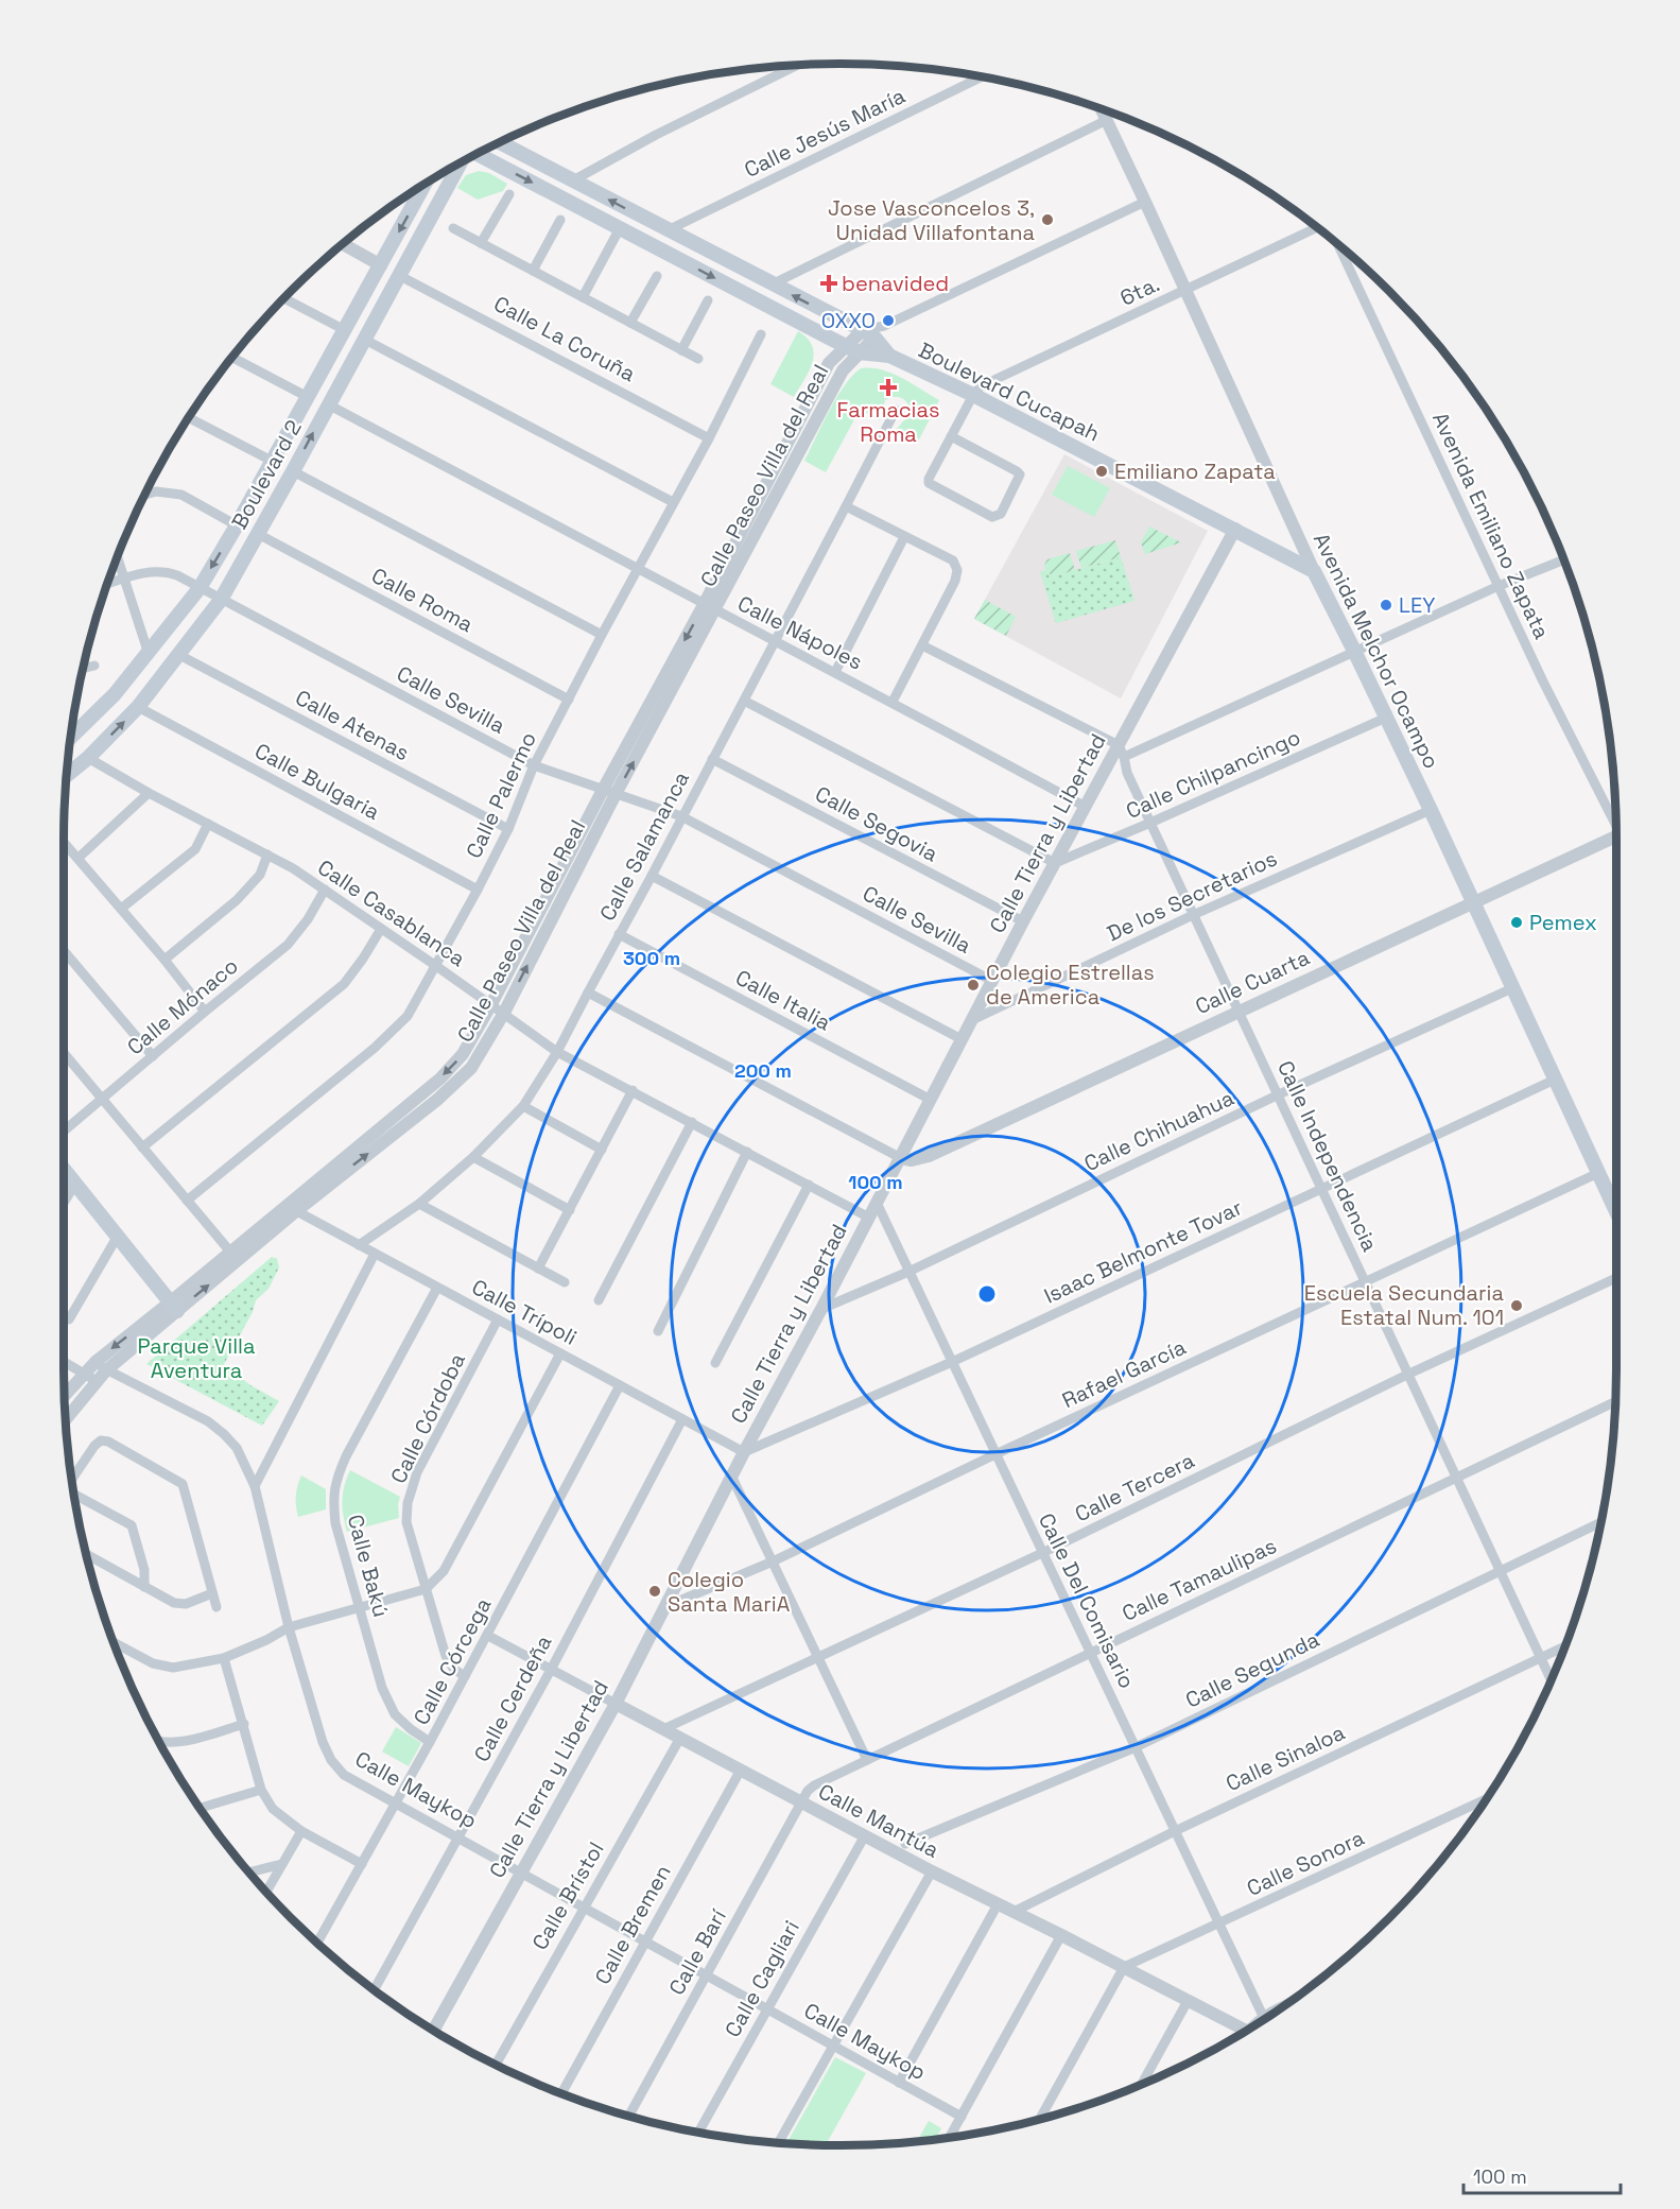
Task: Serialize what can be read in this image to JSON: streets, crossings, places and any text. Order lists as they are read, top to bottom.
{
  "streets": {
    "main road": ["Boulevard Cucapah", "Boulevard 2", "Avenida Melchor Ocampo"],
    "street": [
      "Calle Jesús María",
      "6ta.",
      "Calle La Coruña",
      "Calle Paseo Villa del Real",
      "Avenida Emiliano Zapata",
      "Calle Roma",
      "Calle Nápoles",
      "Calle Sevilla",
      "Calle Atenas",
      "Calle Chilpancingo",
      "Calle Bulgaria",
      "Calle Palermo",
      "Calle Segovia",
      "Calle Tierra y Libertad",
      "Calle Salamanca",
      "De los Secretarios",
      "Calle Casablanca",
      "Calle Cuarta",
      "Calle Italia",
      "Calle Mónaco",
      "Calle Chihuahua",
      "Calle Independencia",
      "Isaac Belmonte Tovar",
      "Calle Trípoli",
      "Rafael García",
      "Calle Córdoba",
      "Calle Tercera",
      "Calle Bakú",
      "Calle Tamaulipas",
      "Calle Del Comisario",
      "Calle Córcega",
      "Calle Segunda",
      "Calle Cerdeña",
      "Calle Sinaloa",
      "Calle Maykop",
      "Calle Mantúa",
      "Calle Sonora",
      "Calle Brístol",
      "Calle Bremen",
      "Calle Barí",
      "Calle Cagliari"
    ]
  },
  "crossings": [
    ["Calle Jesús María", "Boulevard Cucapah"],
    ["6ta.", "Boulevard Cucapah"],
    ["6ta.", "Avenida Melchor Ocampo"],
    ["Calle La Coruña", "Boulevard 2"],
    ["Calle La Coruña", "Calle Palermo"],
    ["Boulevard Cucapah", "Calle Paseo Villa del Real"],
    ["Boulevard Cucapah", "Avenida Melchor Ocampo"],
    ["Boulevard Cucapah", "Calle Tierra y Libertad"],
    ["Boulevard 2", "Calle Roma"],
    ["Boulevard 2", "Calle Nápoles"],
    ["Boulevard 2", "Calle Sevilla"],
    ["Boulevard 2", "Calle Atenas"],
    ["Boulevard 2", "Calle Bulgaria"],
    ["Boulevard 2", "Calle Casablanca"],
    ["Calle Paseo Villa del Real", "Calle Nápoles"],
    ["Calle Paseo Villa del Real", "Calle Sevilla"],
    ["Calle Paseo Villa del Real", "Calle Casablanca"],
    ["Calle Paseo Villa del Real", "Calle Trípoli"],
    ["Calle Paseo Villa del Real", "Calle Maykop"],
    ["Calle Roma", "Calle Palermo"],
    ["Calle Nápoles", "Calle Palermo"],
    ["Calle Nápoles", "Calle Tierra y Libertad"],
    ["Calle Nápoles", "Calle Salamanca"],
    ["Avenida Melchor Ocampo", "Calle Chilpancingo"],
    ["Avenida Melchor Ocampo", "De los Secretarios"],
    ["Avenida Melchor Ocampo", "Calle Cuarta"],
    ["Avenida Melchor Ocampo", "Calle Chihuahua"],
    ["Avenida Melchor Ocampo", "Isaac Belmonte Tovar"],
    ["Avenida Melchor Ocampo", "Rafael García"],
    ["Calle Sevilla", "Calle Palermo"],
    ["Calle Sevilla", "Calle Tierra y Libertad"],
    ["Calle Sevilla", "Calle Salamanca"],
    ["Calle Atenas", "Calle Palermo"],
    ["Calle Chilpancingo", "Calle Tierra y Libertad"],
    ["Calle Chilpancingo", "Calle Independencia"],
    ["Calle Bulgaria", "Calle Palermo"],
    ["Calle Palermo", "Calle Casablanca"],
    ["Calle Segovia", "Calle Tierra y Libertad"],
    ["Calle Segovia", "Calle Salamanca"],
    ["Calle Tierra y Libertad", "De los Secretarios"],
    ["Calle Tierra y Libertad", "Calle Casablanca"],
    ["Calle Tierra y Libertad", "Calle Cuarta"],
    ["Calle Tierra y Libertad", "Calle Italia"],
    ["Calle Tierra y Libertad", "Calle Chihuahua"],
    ["Calle Tierra y Libertad", "Calle Independencia"],
    ["Calle Tierra y Libertad", "Isaac Belmonte Tovar"],
    ["Calle Tierra y Libertad", "Calle Trípoli"],
    ["Calle Tierra y Libertad", "Rafael García"],
    ["Calle Tierra y Libertad", "Calle Del Comisario"],
    ["Calle Tierra y Libertad", "Calle Maykop"],
    ["Calle Tierra y Libertad", "Calle Mantúa"],
    ["Calle Salamanca", "Calle Casablanca"],
    ["Calle Salamanca", "Calle Italia"],
    ["Calle Salamanca", "Calle Trípoli"],
    ["De los Secretarios", "Calle Independencia"],
    ["Calle Casablanca", "Calle Mónaco"],
    ["Calle Cuarta", "Calle Independencia"],
    ["Calle Chihuahua", "Calle Independencia"],
    ["Calle Chihuahua", "Calle Del Comisario"],
    ["Calle Independencia", "Isaac Belmonte Tovar"],
    ["Calle Independencia", "Rafael García"],
    ["Calle Independencia", "Calle Tercera"],
    ["Calle Independencia", "Calle Tamaulipas"],
    ["Calle Independencia", "Calle Segunda"],
    ["Calle Independencia", "Calle Sinaloa"],
    ["Isaac Belmonte Tovar", "Calle Trípoli"],
    ["Isaac Belmonte Tovar", "Calle Del Comisario"],
    ["Calle Trípoli", "Calle Córdoba"],
    ["Calle Trípoli", "Calle Bakú"],
    ["Calle Trípoli", "Calle Córcega"],
    ["Calle Trípoli", "Calle Cerdeña"],
    ["Rafael García", "Calle Del Comisario"],
    ["Calle Córdoba", "Calle Córcega"],
    ["Calle Tercera", "Calle Del Comisario"],
    ["Calle Tercera", "Calle Mantúa"],
    ["Calle Bakú", "Calle Córcega"],
    ["Calle Tamaulipas", "Calle Del Comisario"],
    ["Calle Tamaulipas", "Calle Mantúa"],
    ["Calle Tamaulipas", "Calle Barí"],
    ["Calle Del Comisario", "Calle Segunda"],
    ["Calle Del Comisario", "Calle Sinaloa"],
    ["Calle Del Comisario", "Calle Sonora"],
    ["Calle Córcega", "Calle Maykop"],
    ["Calle Córcega", "Calle Mantúa"],
    ["Calle Cerdeña", "Calle Maykop"],
    ["Calle Cerdeña", "Calle Mantúa"],
    ["Calle Sinaloa", "Calle Mantúa"],
    ["Calle Maykop", "Calle Brístol"],
    ["Calle Maykop", "Calle Bremen"],
    ["Calle Maykop", "Calle Barí"],
    ["Calle Maykop", "Calle Cagliari"],
    ["Calle Mantúa", "Calle Sonora"],
    ["Calle Mantúa", "Calle Brístol"],
    ["Calle Mantúa", "Calle Bremen"],
    ["Calle Mantúa", "Calle Barí"],
    ["Calle Mantúa", "Calle Cagliari"]
  ],
  "parks": ["Parque Villa Aventura"],
  "places": {
    "other": [
      "Jose Vasconcelos 3, Unidad Villafontana",
      "OXXO",
      "Emiliano Zapata",
      "LEY",
      "Pemex",
      "Colegio Estrellas de America",
      "Escuela Secundaria Estatal Num. 101",
      "Colegio Santa MariA"
    ],
    "health": ["benavided", "Farmacias Roma"]
  },
  "scale_bar": "100 m",
  "rings": ["300 m", "200 m", "100 m"]
}
